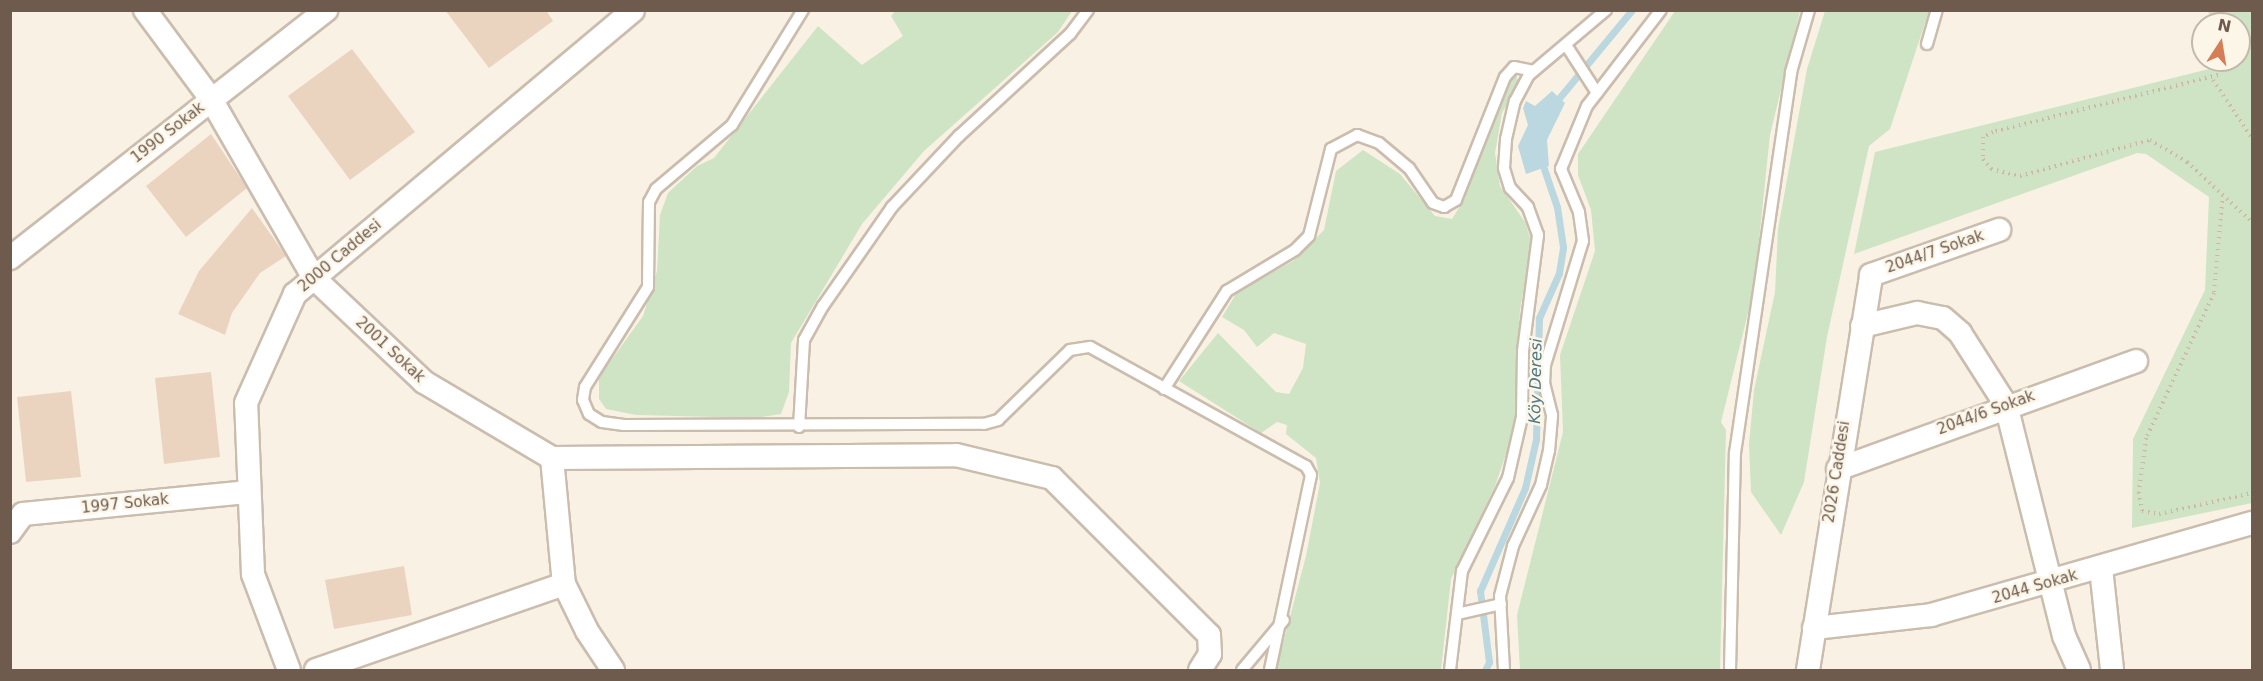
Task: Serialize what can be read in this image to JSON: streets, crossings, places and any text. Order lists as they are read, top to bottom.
{
  "streets": {
    "street": [
      "1990 Sokak",
      "2044/7 Sokak",
      "2000 Caddesi",
      "2001 Sokak",
      "2044/6 Sokak",
      "2026 Caddesi",
      "1997 Sokak",
      "2044 Sokak"
    ]
  },
  "crossings": [
    ["1990 Sokak", "2001 Sokak"],
    ["2044/7 Sokak", "2026 Caddesi"],
    ["2000 Caddesi", "2001 Sokak"],
    ["2000 Caddesi", "1997 Sokak"],
    ["2044/6 Sokak", "2026 Caddesi"],
    ["2026 Caddesi", "2044 Sokak"]
  ],
  "water": ["Köy Deresi"],
  "north": "top"
}
